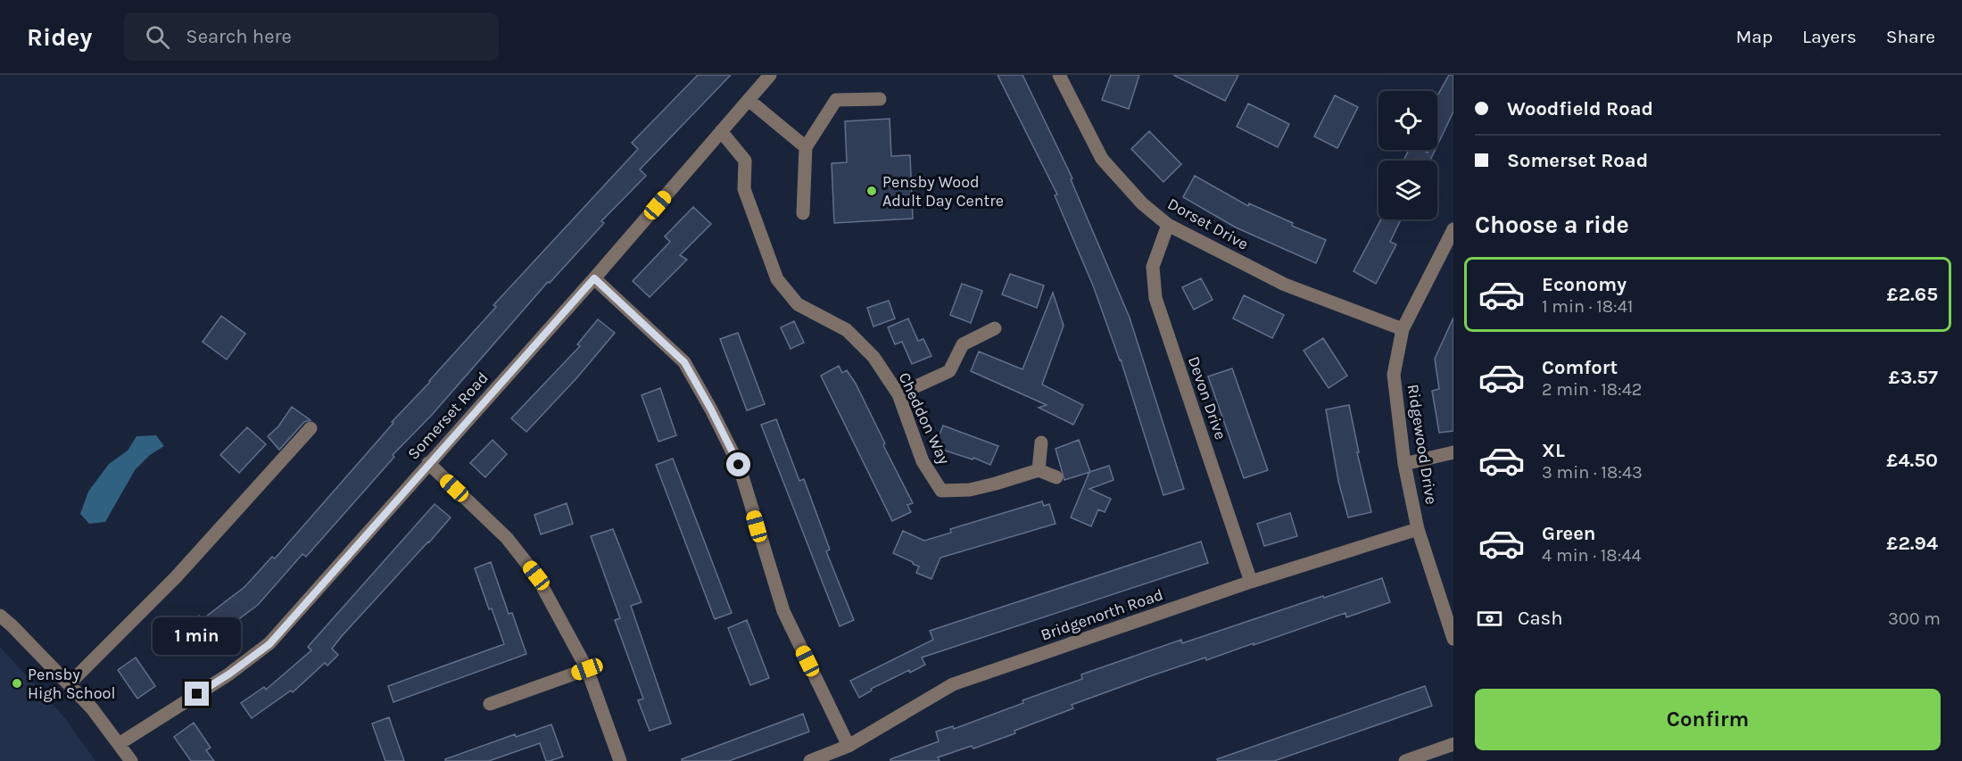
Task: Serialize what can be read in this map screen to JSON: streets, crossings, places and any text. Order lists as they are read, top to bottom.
{
  "streets": {
    "street": [
      "Dorset Drive",
      "Devon Drive",
      "Somerset Road",
      "Cheddon Way",
      "Ridgewood Drive",
      "Bridgenorth Road"
    ]
  },
  "crossings": [
    ["Dorset Drive", "Devon Drive"],
    ["Dorset Drive", "Ridgewood Drive"],
    ["Devon Drive", "Bridgenorth Road"],
    ["Somerset Road", "Cheddon Way"],
    ["Ridgewood Drive", "Bridgenorth Road"]
  ],
  "places": ["Pensby Wood Adult Day Centre", "Pensby High School"],
  "page": {
    "header": "Ridey",
    "search": "Search here",
    "nav": ["Map", "Layers", "Share"],
    "banner": ["Woodfield Road", "Somerset Road"],
    "heading": "Choose a ride",
    "list": [
      {
        "name": "Economy",
        "note": "1 min · 18:41",
        "value": "£2.65"
      },
      {
        "name": "Comfort",
        "note": "2 min · 18:42",
        "value": "£3.57"
      },
      {
        "name": "XL",
        "note": "3 min · 18:43",
        "value": "£4.50"
      },
      {
        "name": "Green",
        "note": "4 min · 18:44",
        "value": "£2.94"
      }
    ],
    "pay": ["Cash", "300 m"],
    "bubble": "1 min",
    "buttons": "Confirm"
  }
}
